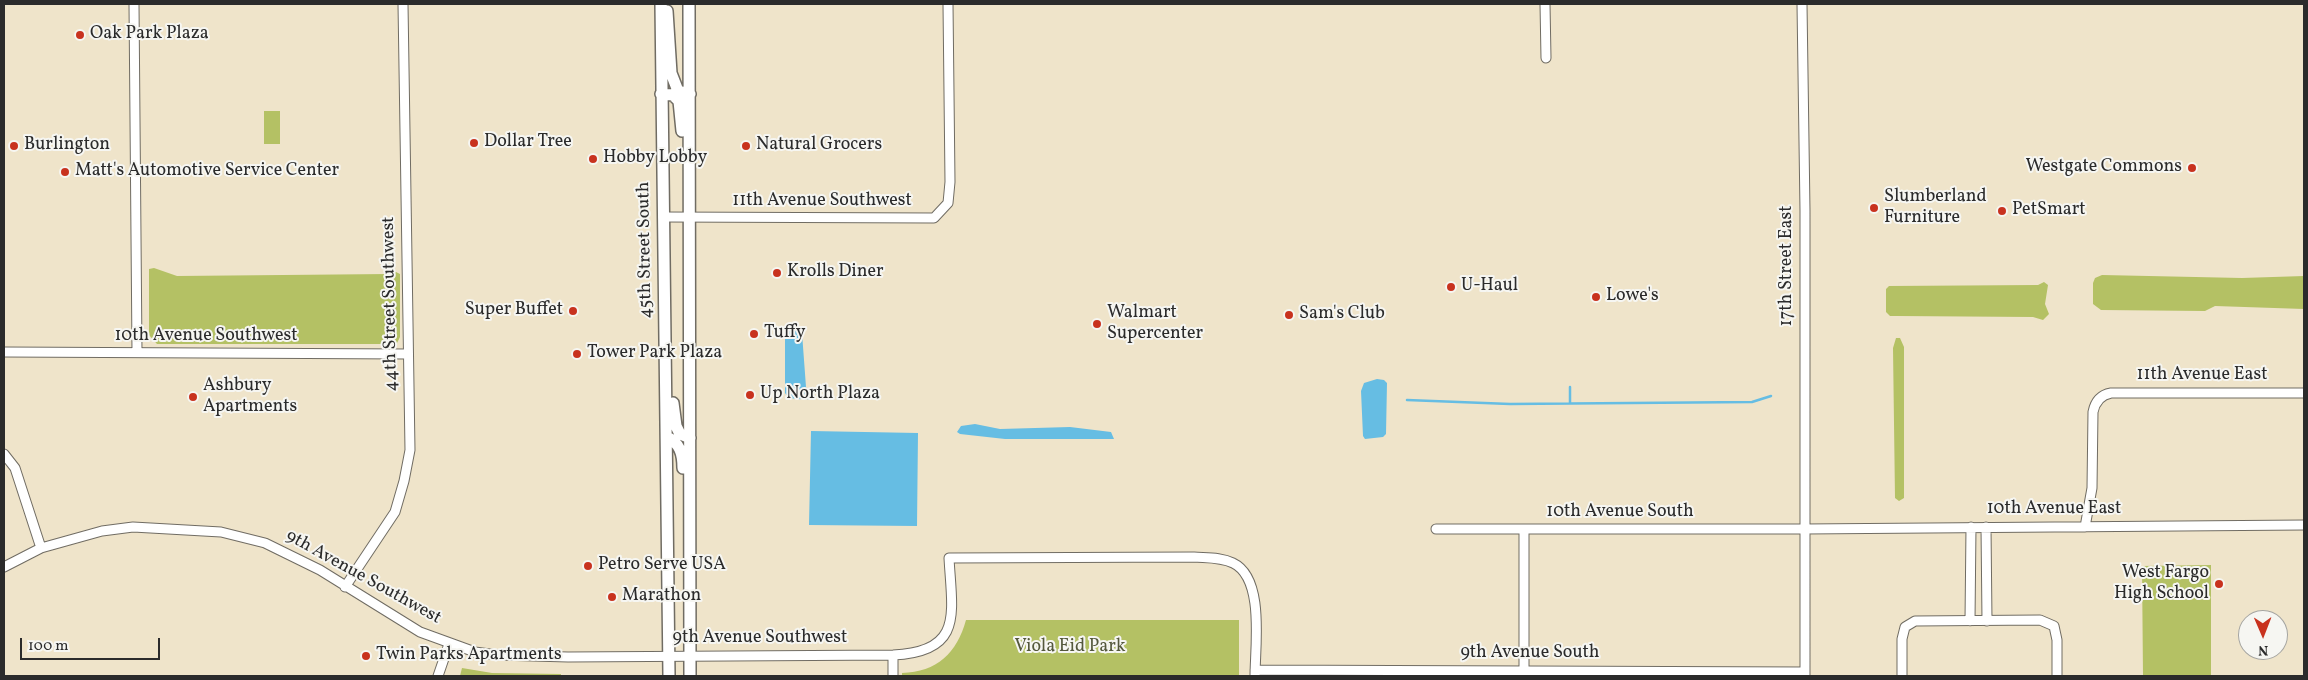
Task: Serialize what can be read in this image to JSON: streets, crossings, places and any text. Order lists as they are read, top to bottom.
{
  "streets": {
    "main road": ["45th Street South"],
    "street": [
      "11th Avenue Southwest",
      "17th Street East",
      "44th Street Southwest",
      "10th Avenue Southwest",
      "11th Avenue East",
      "10th Avenue East",
      "10th Avenue South",
      "9th Avenue Southwest",
      "9th Avenue South"
    ]
  },
  "crossings": [
    ["11th Avenue Southwest", "45th Street South"],
    ["45th Street South", "9th Avenue Southwest"],
    ["17th Street East", "10th Avenue East"],
    ["17th Street East", "10th Avenue South"],
    ["17th Street East", "9th Avenue South"],
    ["44th Street Southwest", "10th Avenue Southwest"],
    ["44th Street Southwest", "9th Avenue Southwest"],
    ["11th Avenue East", "10th Avenue East"],
    ["10th Avenue East", "10th Avenue South"],
    ["9th Avenue Southwest", "9th Avenue South"]
  ],
  "parks": ["Viola Eid Park"],
  "places": [
    "Oak Park Plaza",
    "Dollar Tree",
    "Burlington",
    "Natural Grocers",
    "Hobby Lobby",
    "Westgate Commons",
    "Matt's Automotive Service Center",
    "Slumberland Furniture",
    "PetSmart",
    "Krolls Diner",
    "U-Haul",
    "Lowe's",
    "Super Buffet",
    "Sam's Club",
    "Walmart Supercenter",
    "Tuffy",
    "Tower Park Plaza",
    "Up North Plaza",
    "Ashbury Apartments",
    "Petro Serve USA",
    "West Fargo High School",
    "Marathon",
    "Twin Parks Apartments"
  ],
  "scale_bar": "100 m",
  "north": "bottom"
}
